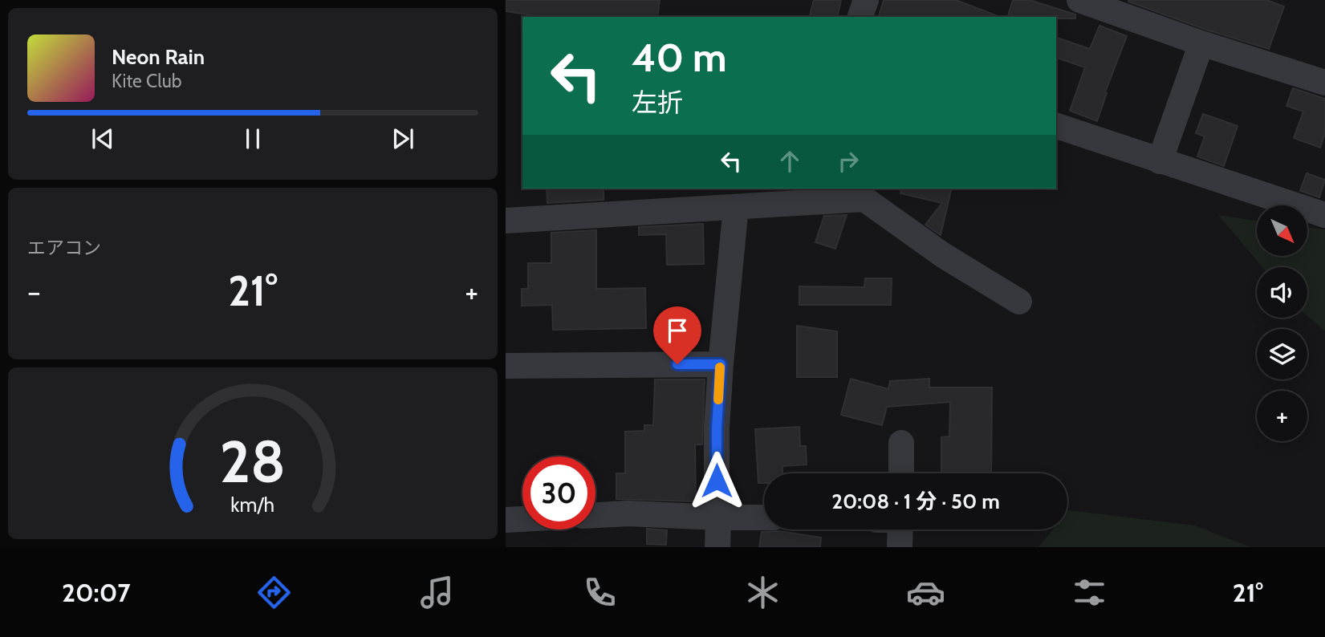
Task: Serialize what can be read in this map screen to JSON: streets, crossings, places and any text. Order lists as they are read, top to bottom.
{
  "north": "bottom right",
  "page": {
    "turn": ["40 m", "左折"],
    "song": ["Neon Rain", "Kite Club"],
    "tile": "エアコン",
    "map_buttons": "+",
    "heat": ["−", "21°", "+"],
    "limit": "30",
    "trip": "20:08 · 1 分 · 50 m",
    "tabs": ["20:07", "21°"],
    "gauge": ["28", "km/h"]
  }
}
